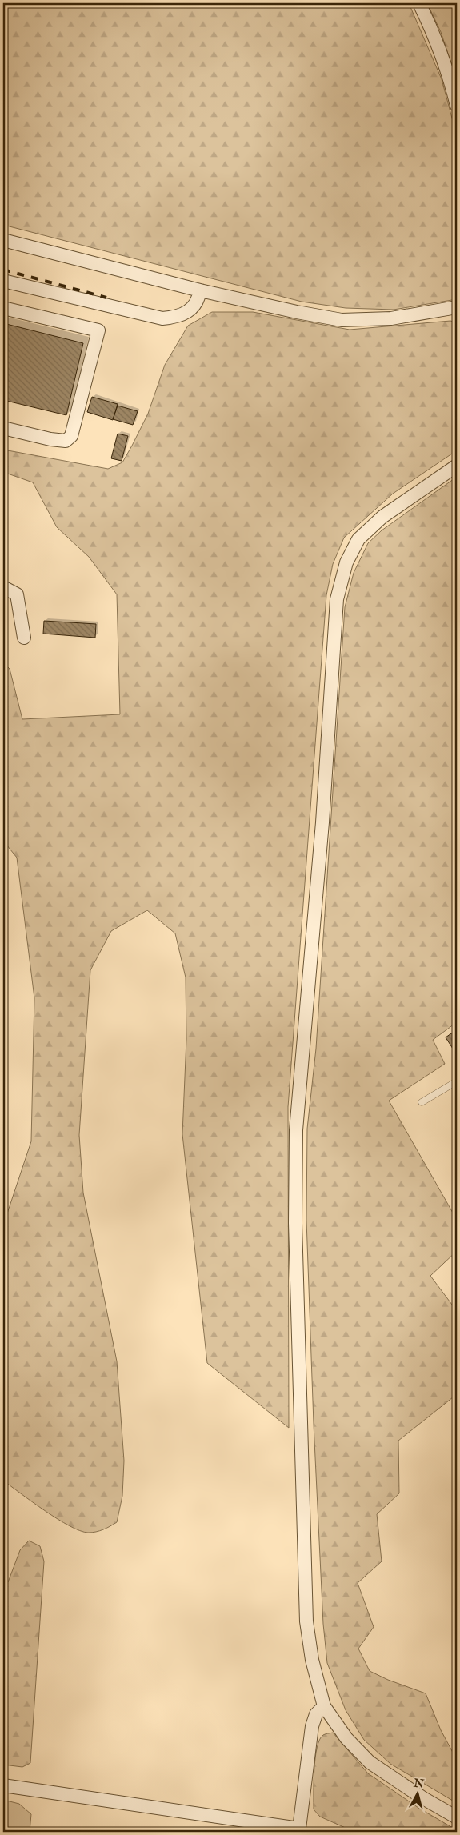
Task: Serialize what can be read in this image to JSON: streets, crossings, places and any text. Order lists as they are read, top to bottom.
{
  "north": "top"
}
